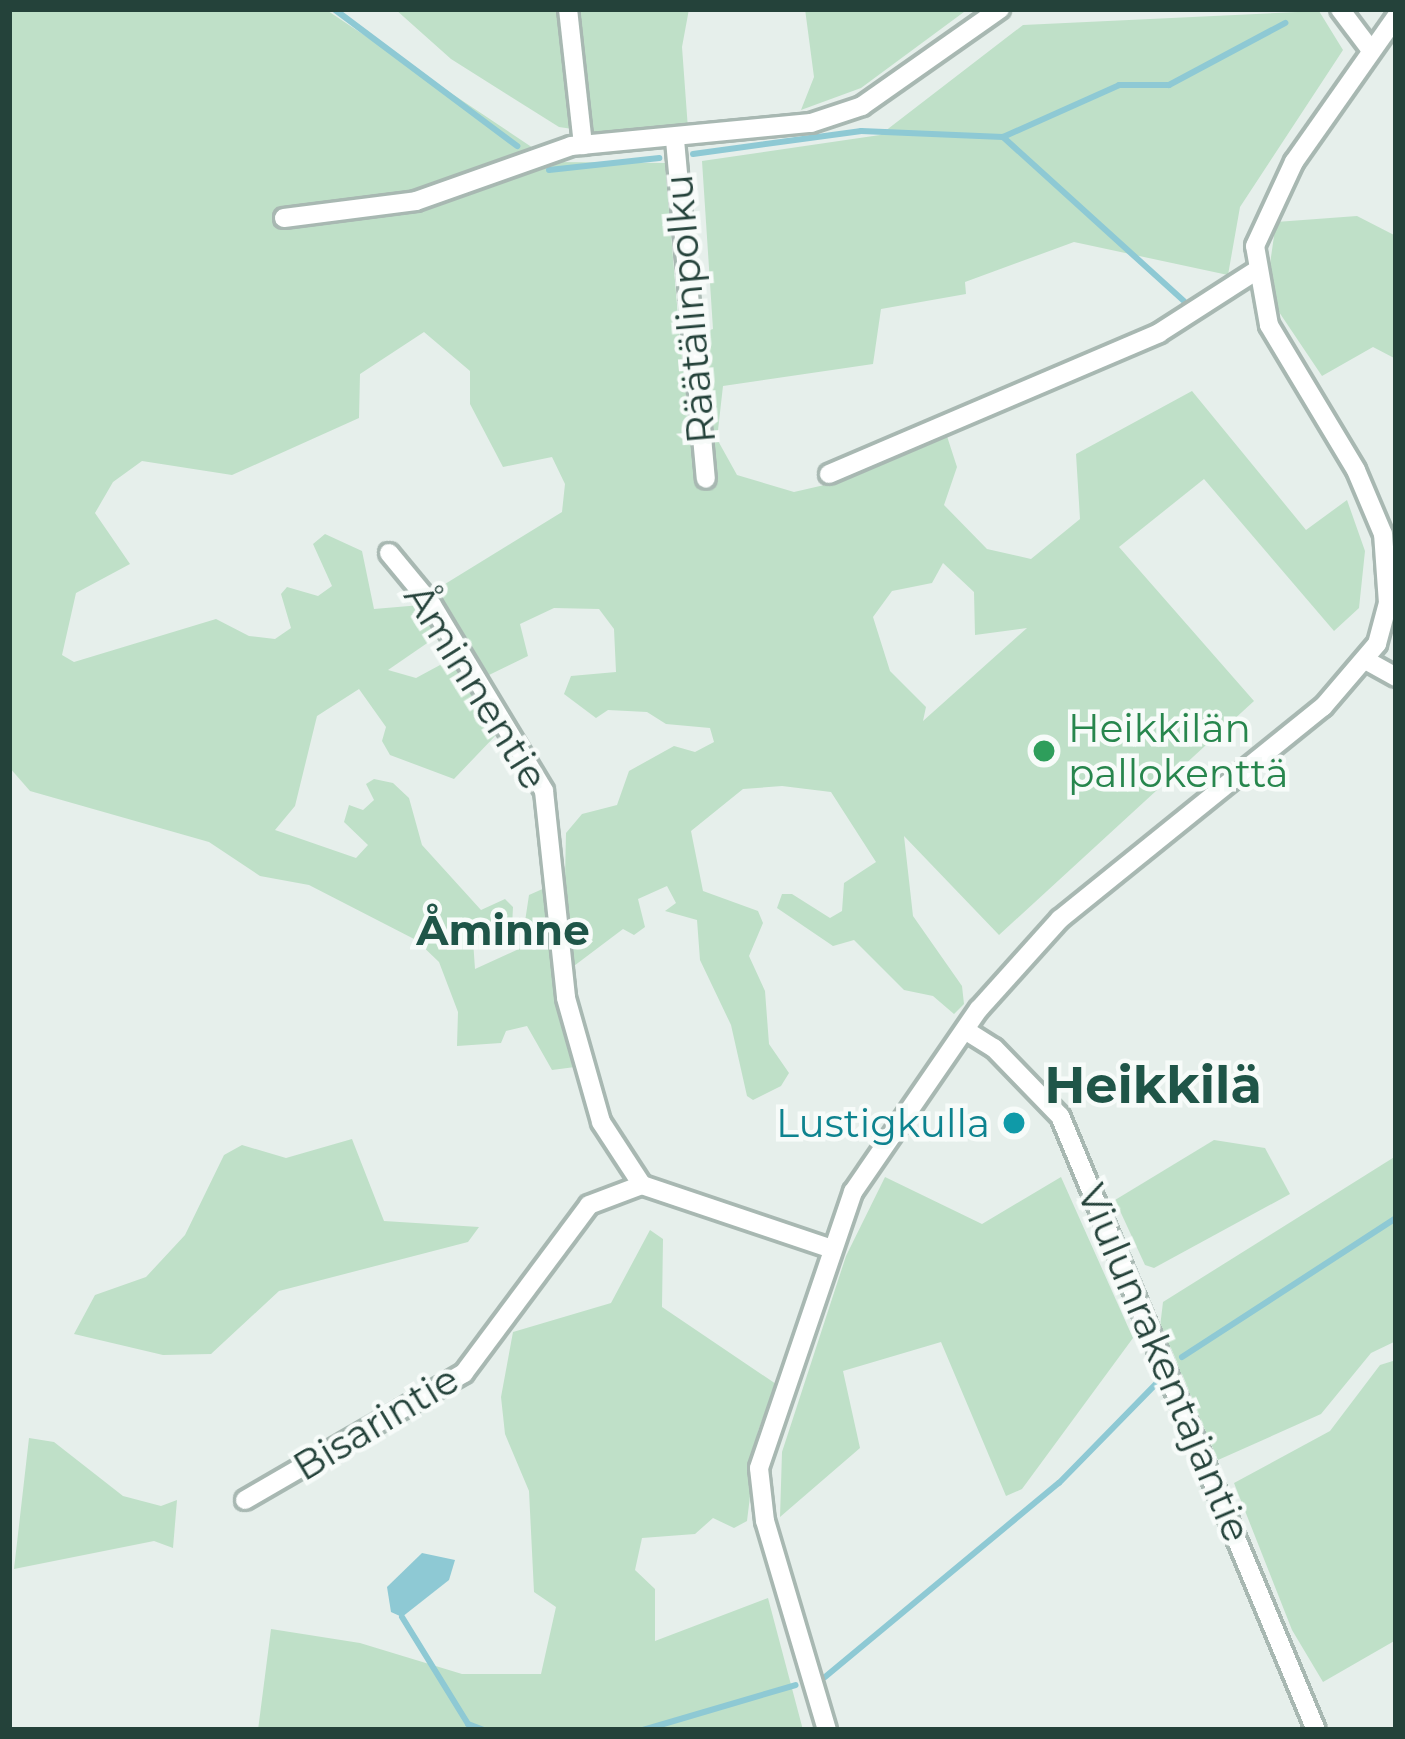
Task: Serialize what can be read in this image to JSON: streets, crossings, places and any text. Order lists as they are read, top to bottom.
{
  "streets": {
    "street": [
      "Räätälinpolku",
      "Åminnentie",
      "Viulunrakentajantie",
      "Bisarintie"
    ]
  },
  "crossings": [
    ["Åminnentie", "Bisarintie"]
  ],
  "districts": ["Åminne", "Heikkilä"],
  "places": ["Heikkilän pallokenttä", "Lustigkulla"]
}
